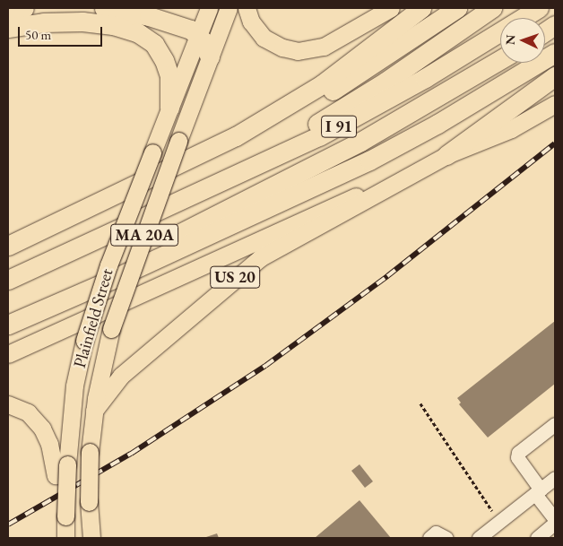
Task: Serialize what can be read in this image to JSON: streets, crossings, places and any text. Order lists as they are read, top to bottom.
{
  "streets": {
    "highway": ["I 91", "US 20"],
    "main road": ["MA 20A", "Plainfield Street"]
  },
  "crossings": [
    ["US 20", "Plainfield Street"]
  ],
  "scale_bar": "50 m",
  "north": "left"
}
